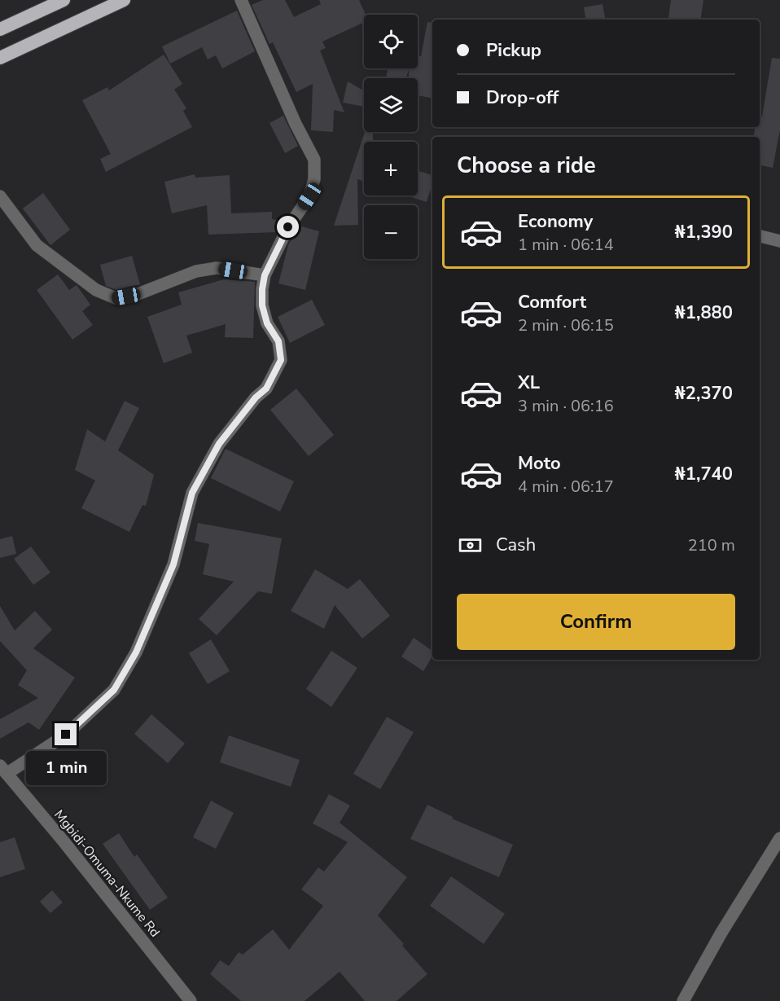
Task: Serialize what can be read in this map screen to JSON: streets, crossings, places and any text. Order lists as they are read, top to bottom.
{
  "streets": {
    "street": ["Mgbidi-Omuma-Nkume Rd"]
  },
  "page": {
    "map_buttons": ["+", "−"],
    "banner": ["Pickup", "Drop-off"],
    "heading": "Choose a ride",
    "list": [
      {
        "name": "Economy",
        "note": "1 min · 06:14",
        "value": "₦1,390"
      },
      {
        "name": "Comfort",
        "note": "2 min · 06:15",
        "value": "₦1,880"
      },
      {
        "name": "XL",
        "note": "3 min · 06:16",
        "value": "₦2,370"
      },
      {
        "name": "Moto",
        "note": "4 min · 06:17",
        "value": "₦1,740"
      }
    ],
    "pay": ["Cash", "210 m"],
    "buttons": "Confirm",
    "bubble": "1 min"
  }
}
